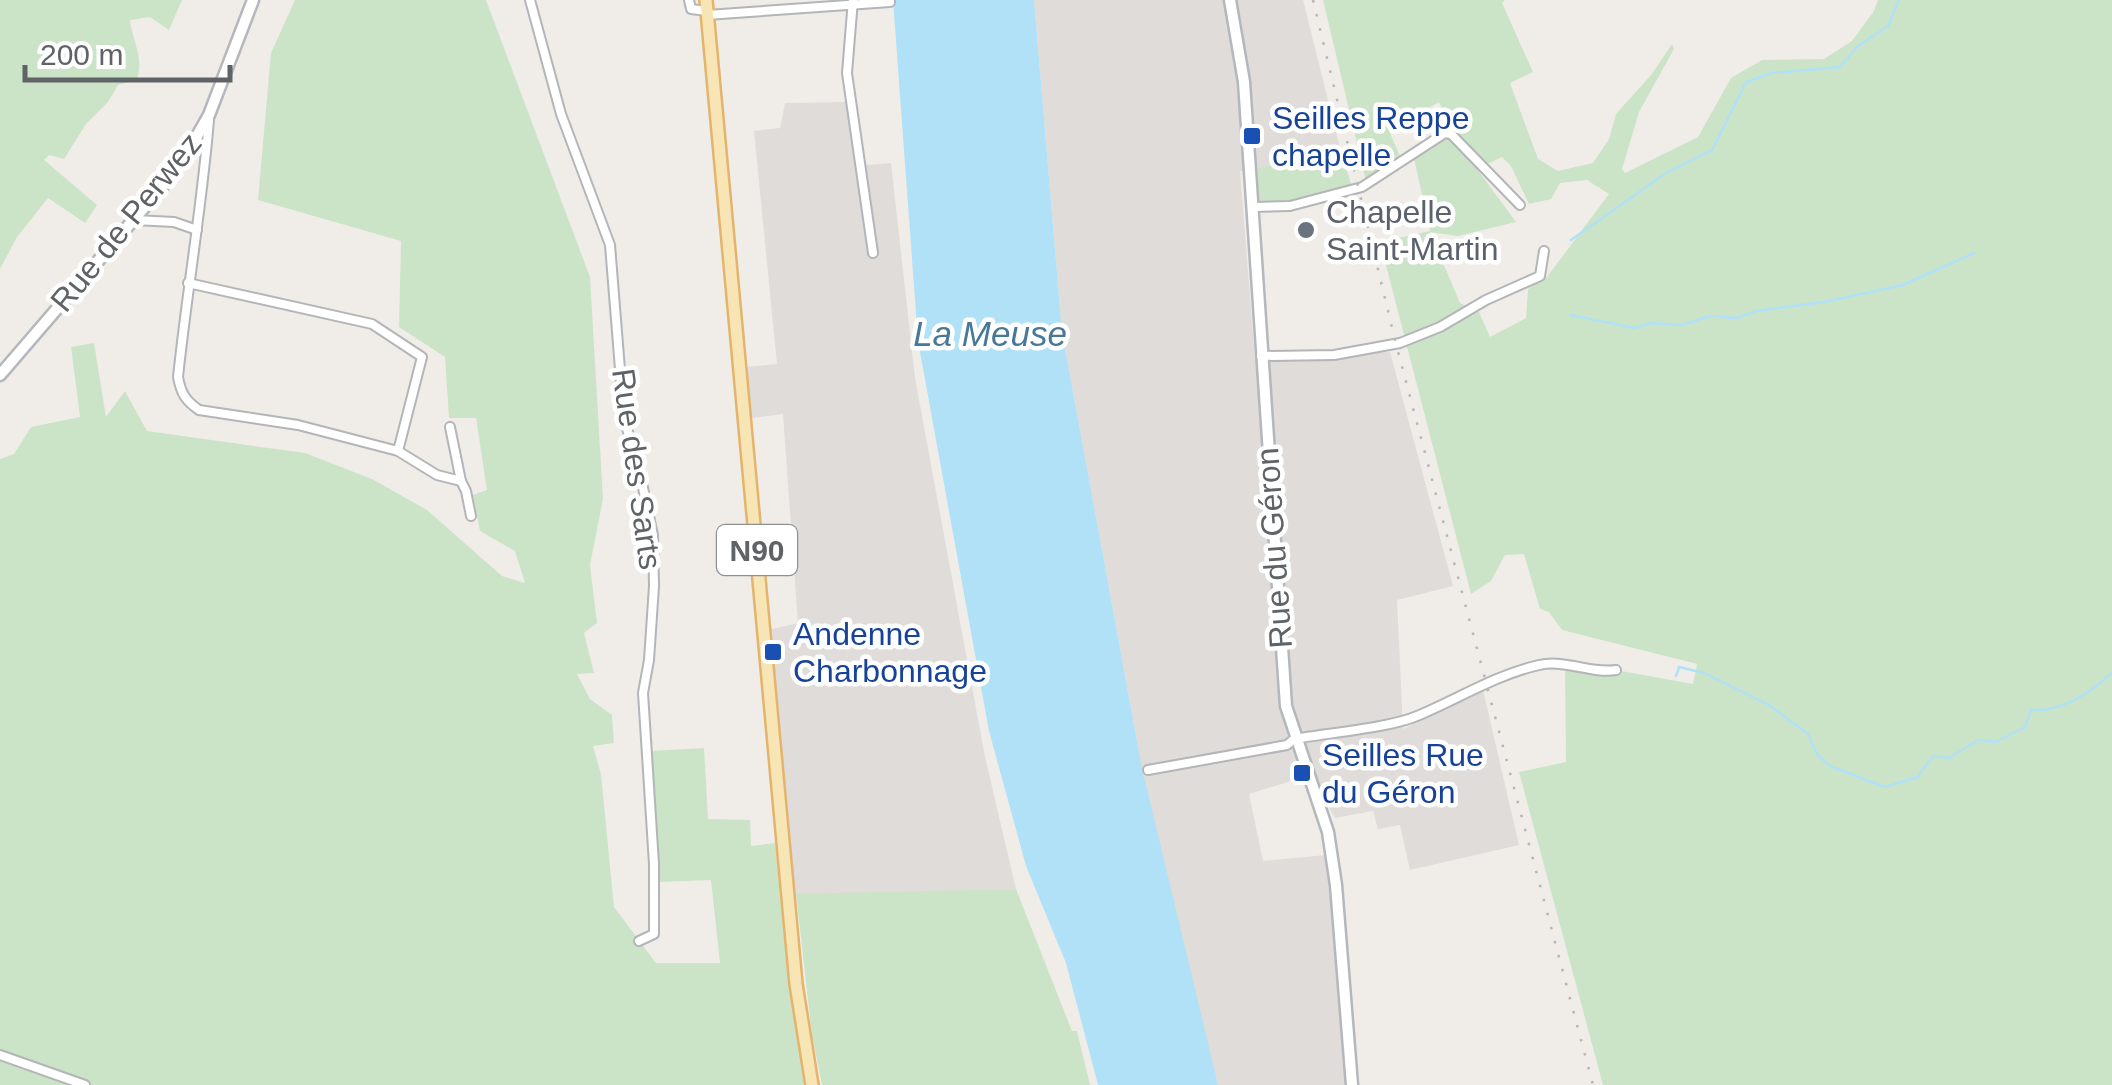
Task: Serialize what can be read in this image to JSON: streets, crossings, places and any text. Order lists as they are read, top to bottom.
{
  "streets": {
    "main road": ["Rue de Perwez", "Rue du Géron", "N90"],
    "street": ["Rue des Sarts"]
  },
  "water": ["La Meuse"],
  "places": {
    "transit": ["Seilles Reppe chapelle", "Andenne Charbonnage", "Seilles Rue du Géron"],
    "other": ["Chapelle Saint-Martin"]
  },
  "scale_bar": "200 m"
}
